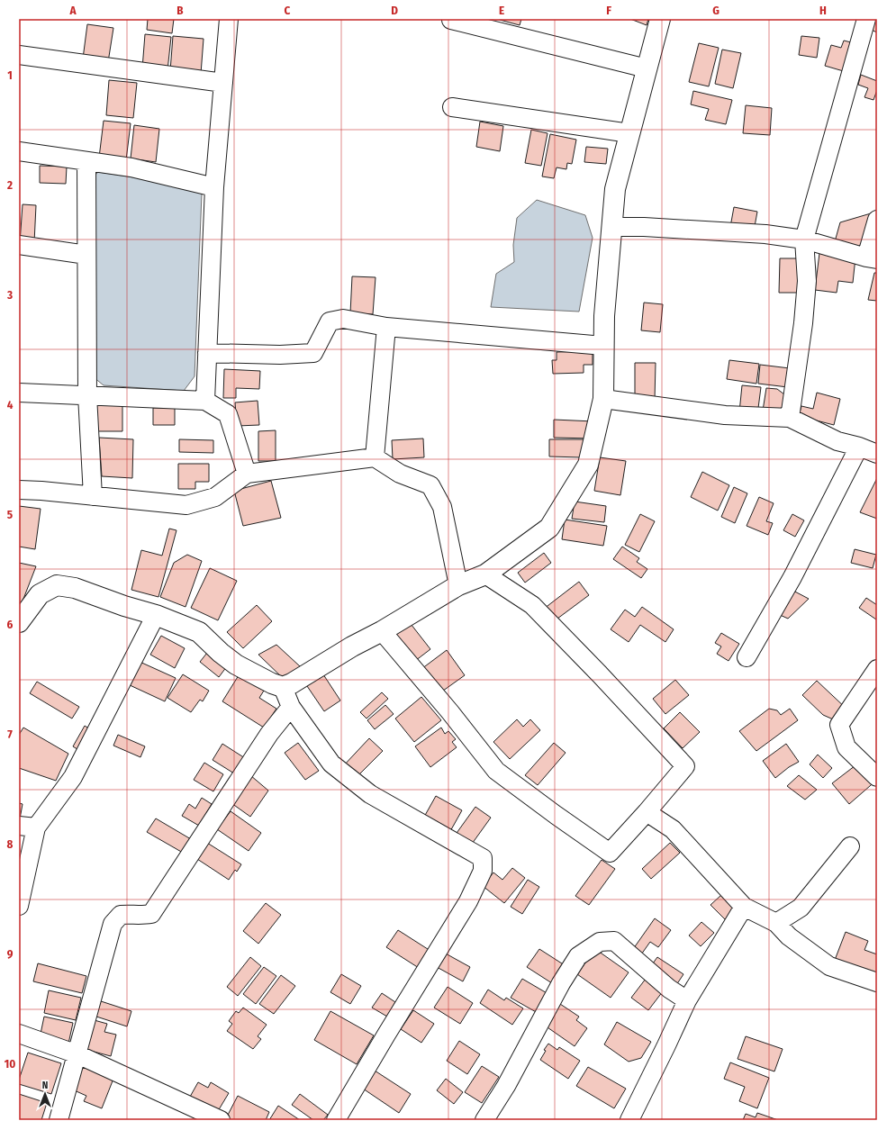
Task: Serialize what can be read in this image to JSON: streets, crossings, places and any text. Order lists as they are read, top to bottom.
{
  "north": "top",
  "grid": {
    "columns": [
      "A",
      "B",
      "C",
      "D",
      "E",
      "F",
      "G",
      "H"
    ],
    "rows": [
      "1",
      "2",
      "3",
      "4",
      "5",
      "6",
      "7",
      "8",
      "9",
      "10"
    ]
  }
}
